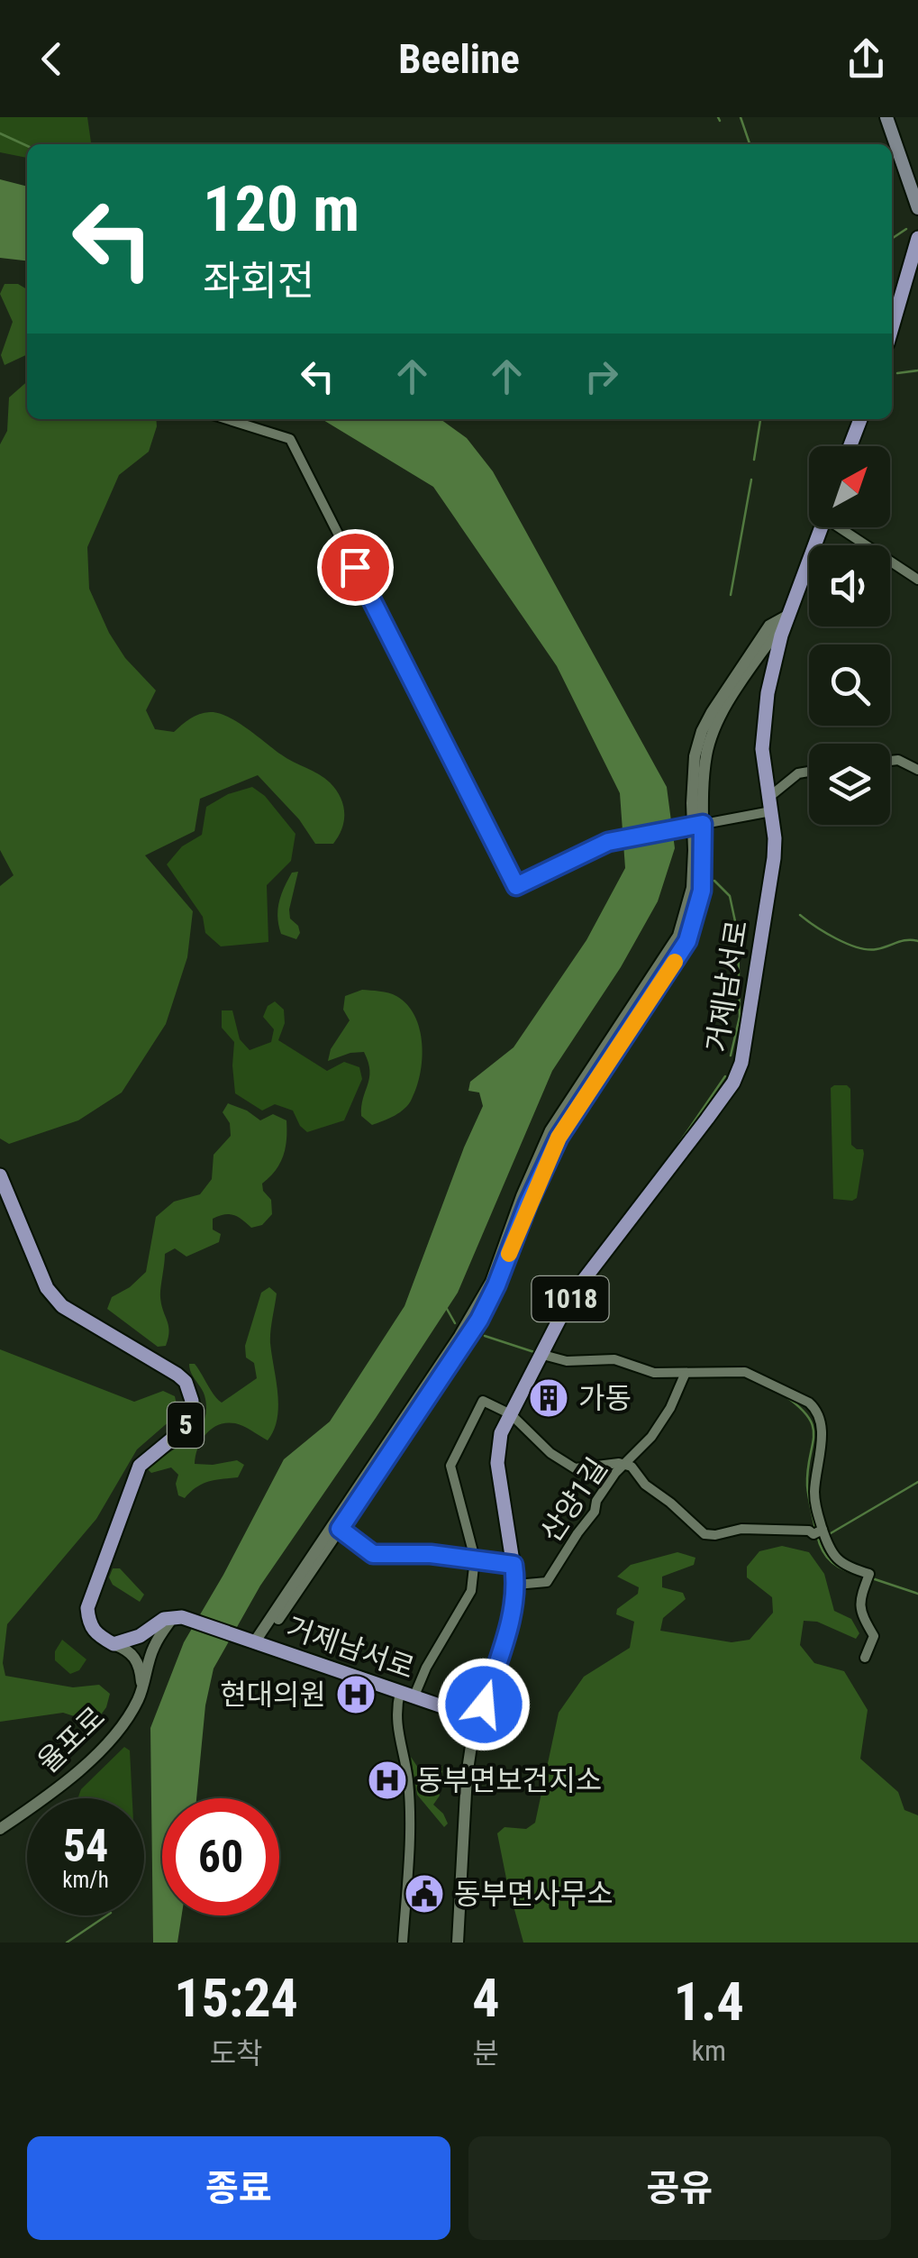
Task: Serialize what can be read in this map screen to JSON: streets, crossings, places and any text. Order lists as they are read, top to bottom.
{
  "streets": {
    "main road": ["거제남서로", "1018", "5"],
    "street": ["산양1길", "율포로"]
  },
  "crossings": [
    ["거제남서로", "산양1길"],
    ["거제남서로", "율포로"]
  ],
  "places": {
    "building": ["가동"],
    "hospital": ["현대의원", "동부면보건지소"],
    "public building": ["동부면사무소"]
  },
  "north": "top right",
  "page": {
    "header": "Beeline",
    "turn": ["120 m", "좌회전"],
    "speed": "54 km/h",
    "limit": "60",
    "eta": [
      "15:24",
      "도착",
      "4",
      "분",
      "1.4",
      "km"
    ],
    "buttons": ["종료", "공유"]
  }
}
